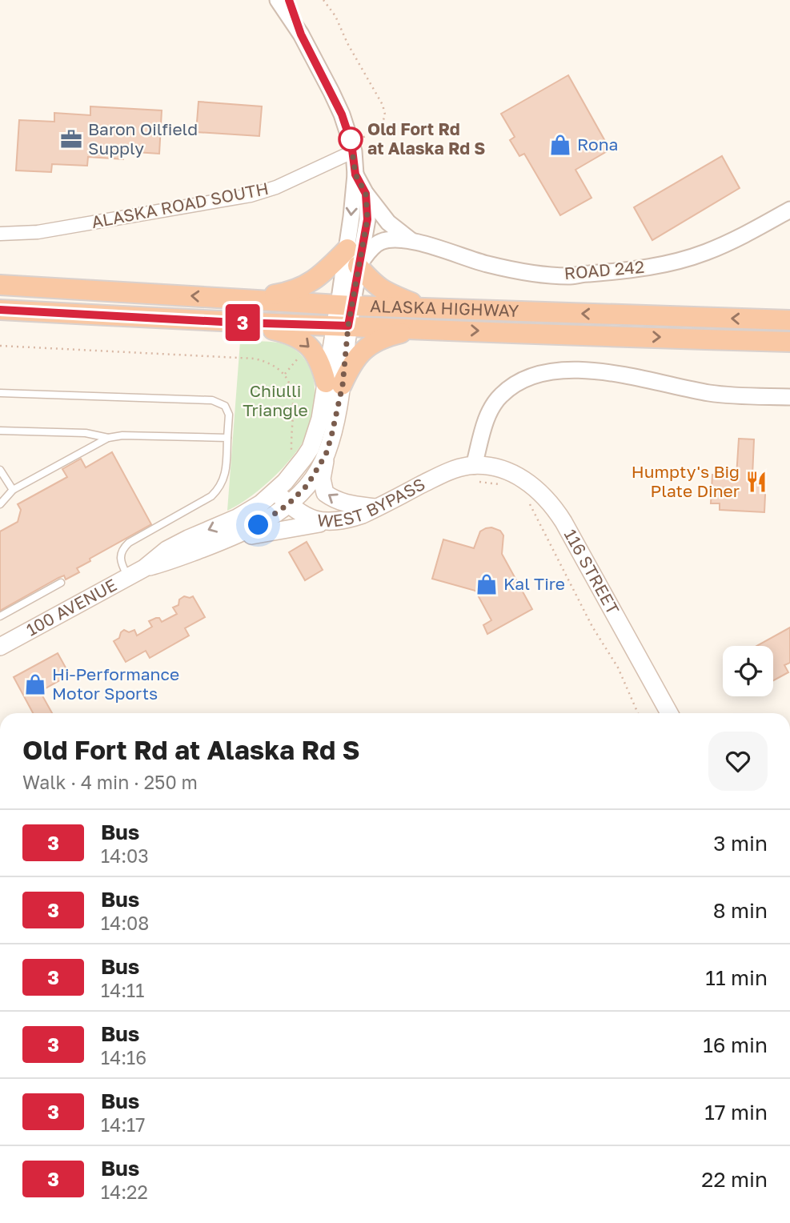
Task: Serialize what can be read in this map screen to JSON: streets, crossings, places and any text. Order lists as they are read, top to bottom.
{
  "streets": {
    "highway": ["ALASKA HIGHWAY"],
    "main road": ["WEST BYPASS", "116 STREET", "100 AVENUE"],
    "street": ["ALASKA ROAD SOUTH", "ROAD 242"]
  },
  "crossings": [
    ["ALASKA HIGHWAY", "100 AVENUE"],
    ["WEST BYPASS", "116 STREET"],
    ["WEST BYPASS", "100 AVENUE"]
  ],
  "parks": ["Chiulli Triangle"],
  "places": {
    "office": ["Baron Oilfield Supply"],
    "other": ["Old Fort Rd at Alaska Rd S"],
    "shop": ["Rona", "Kal Tire", "Hi-Performance Motor Sports"],
    "restaurant": ["Humpty's Big Plate Diner"]
  },
  "lines": ["bus line 3"],
  "page": {
    "on_map": "3",
    "heading": ["Old Fort Rd at Alaska Rd S", "Walk · 4 min · 250 m"],
    "list": [
      {
        "mark": "3",
        "name": "Bus",
        "note": "14:03",
        "value": "3 min"
      },
      {
        "mark": "3",
        "name": "Bus",
        "note": "14:08",
        "value": "8 min"
      },
      {
        "mark": "3",
        "name": "Bus",
        "note": "14:11",
        "value": "11 min"
      },
      {
        "mark": "3",
        "name": "Bus",
        "note": "14:16",
        "value": "16 min"
      },
      {
        "mark": "3",
        "name": "Bus",
        "note": "14:17",
        "value": "17 min"
      },
      {
        "mark": "3",
        "name": "Bus",
        "note": "14:22",
        "value": "22 min"
      }
    ]
  }
}
